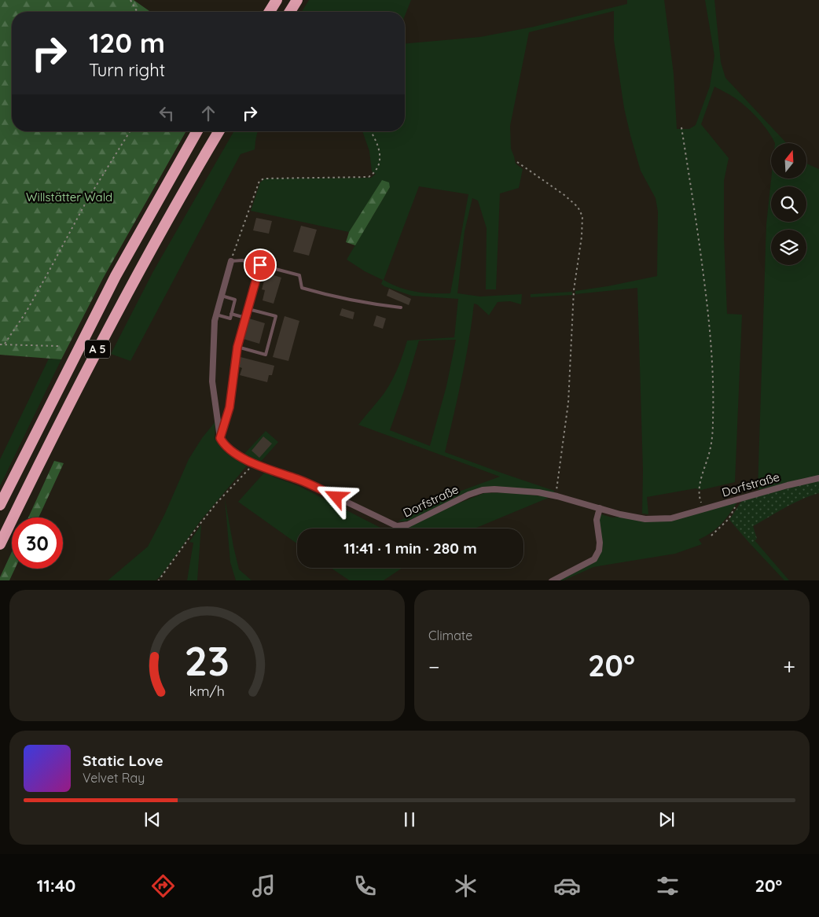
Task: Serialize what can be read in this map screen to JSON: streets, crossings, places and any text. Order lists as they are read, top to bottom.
{
  "streets": {
    "highway": ["A 5"],
    "street": ["Dorfstraße"]
  },
  "parks": ["Willstätter Wald"],
  "north": "top",
  "page": {
    "turn": ["120 m", "Turn right"],
    "limit": "30",
    "trip": "11:41 · 1 min · 280 m",
    "tile": "Climate",
    "heat": ["−", "20°", "+"],
    "song": ["Static Love", "Velvet Ray"],
    "tabs": ["11:40", "20°"],
    "gauge": ["23", "km/h"]
  }
}
